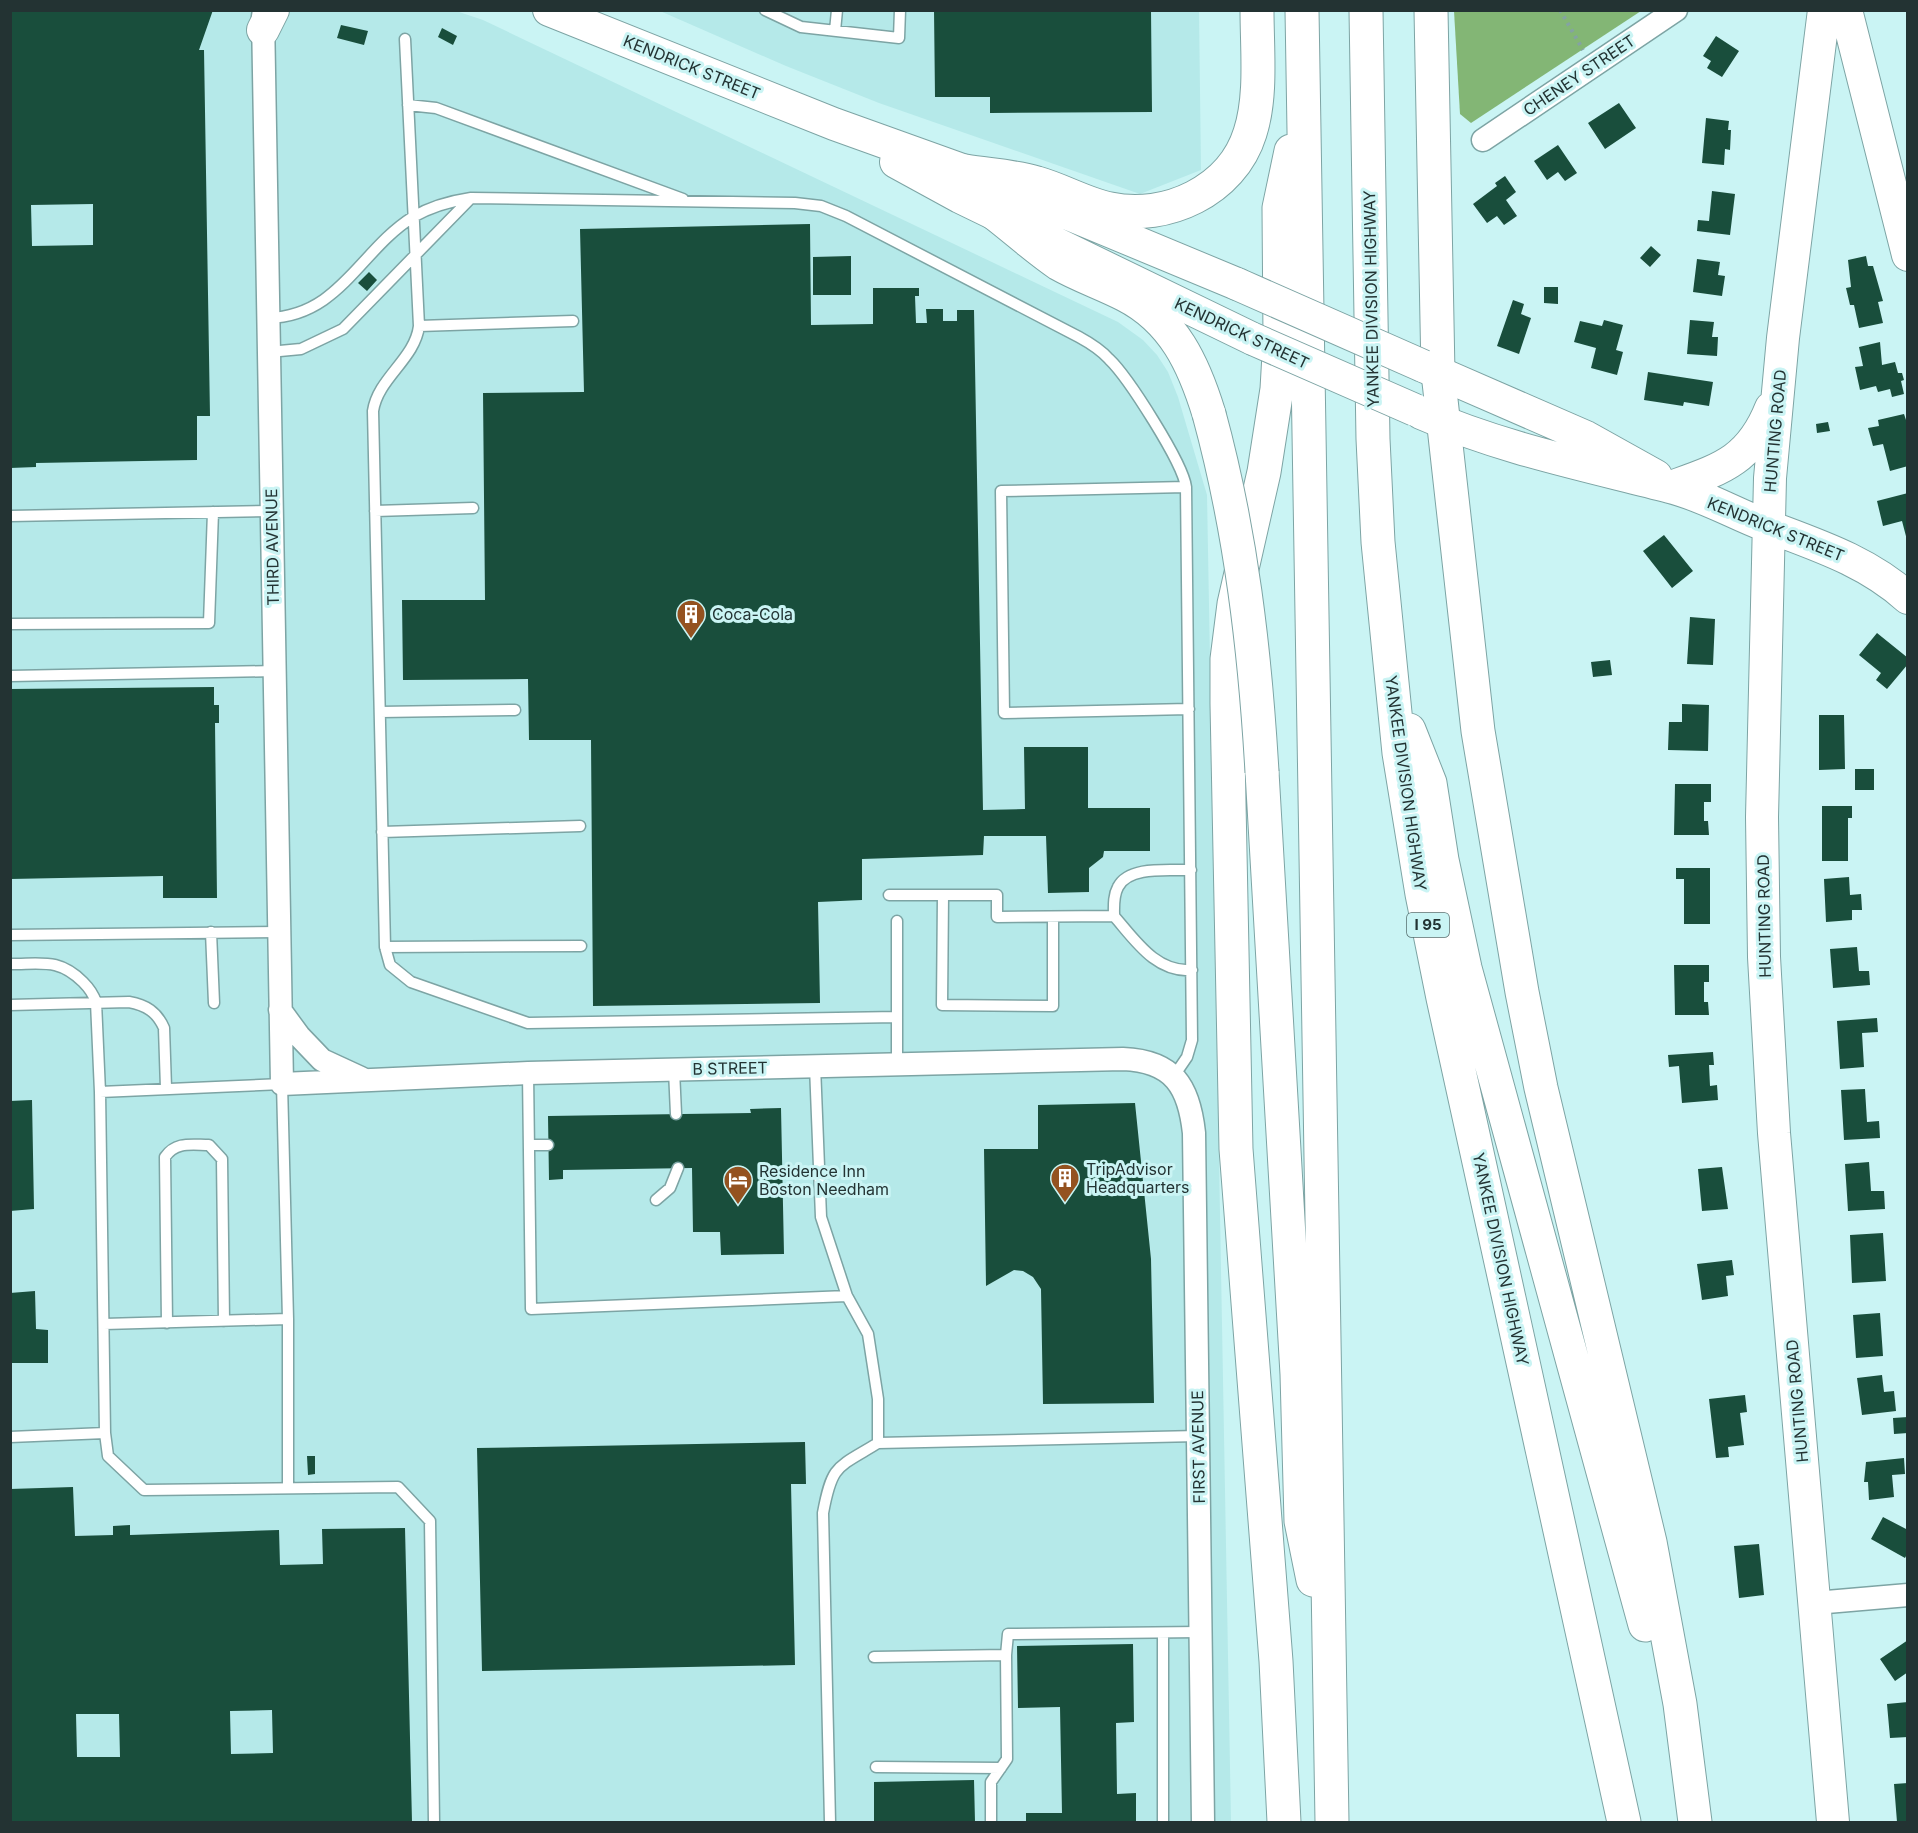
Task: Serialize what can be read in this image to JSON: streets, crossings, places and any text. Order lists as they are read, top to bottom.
{
  "streets": {
    "highway": ["YANKEE DIVISION HIGHWAY", "I 95"],
    "main road": ["KENDRICK STREET", "HUNTING ROAD"],
    "street": [
      "CHENEY STREET",
      "THIRD AVENUE",
      "B STREET",
      "FIRST AVENUE"
    ]
  },
  "crossings": [
    ["KENDRICK STREET", "HUNTING ROAD"],
    ["THIRD AVENUE", "B STREET"],
    ["B STREET", "FIRST AVENUE"]
  ],
  "places": {
    "building": ["Coca-Cola", "TripAdvisor Headquarters"],
    "hotel": ["Residence Inn Boston Needham"]
  }
}
